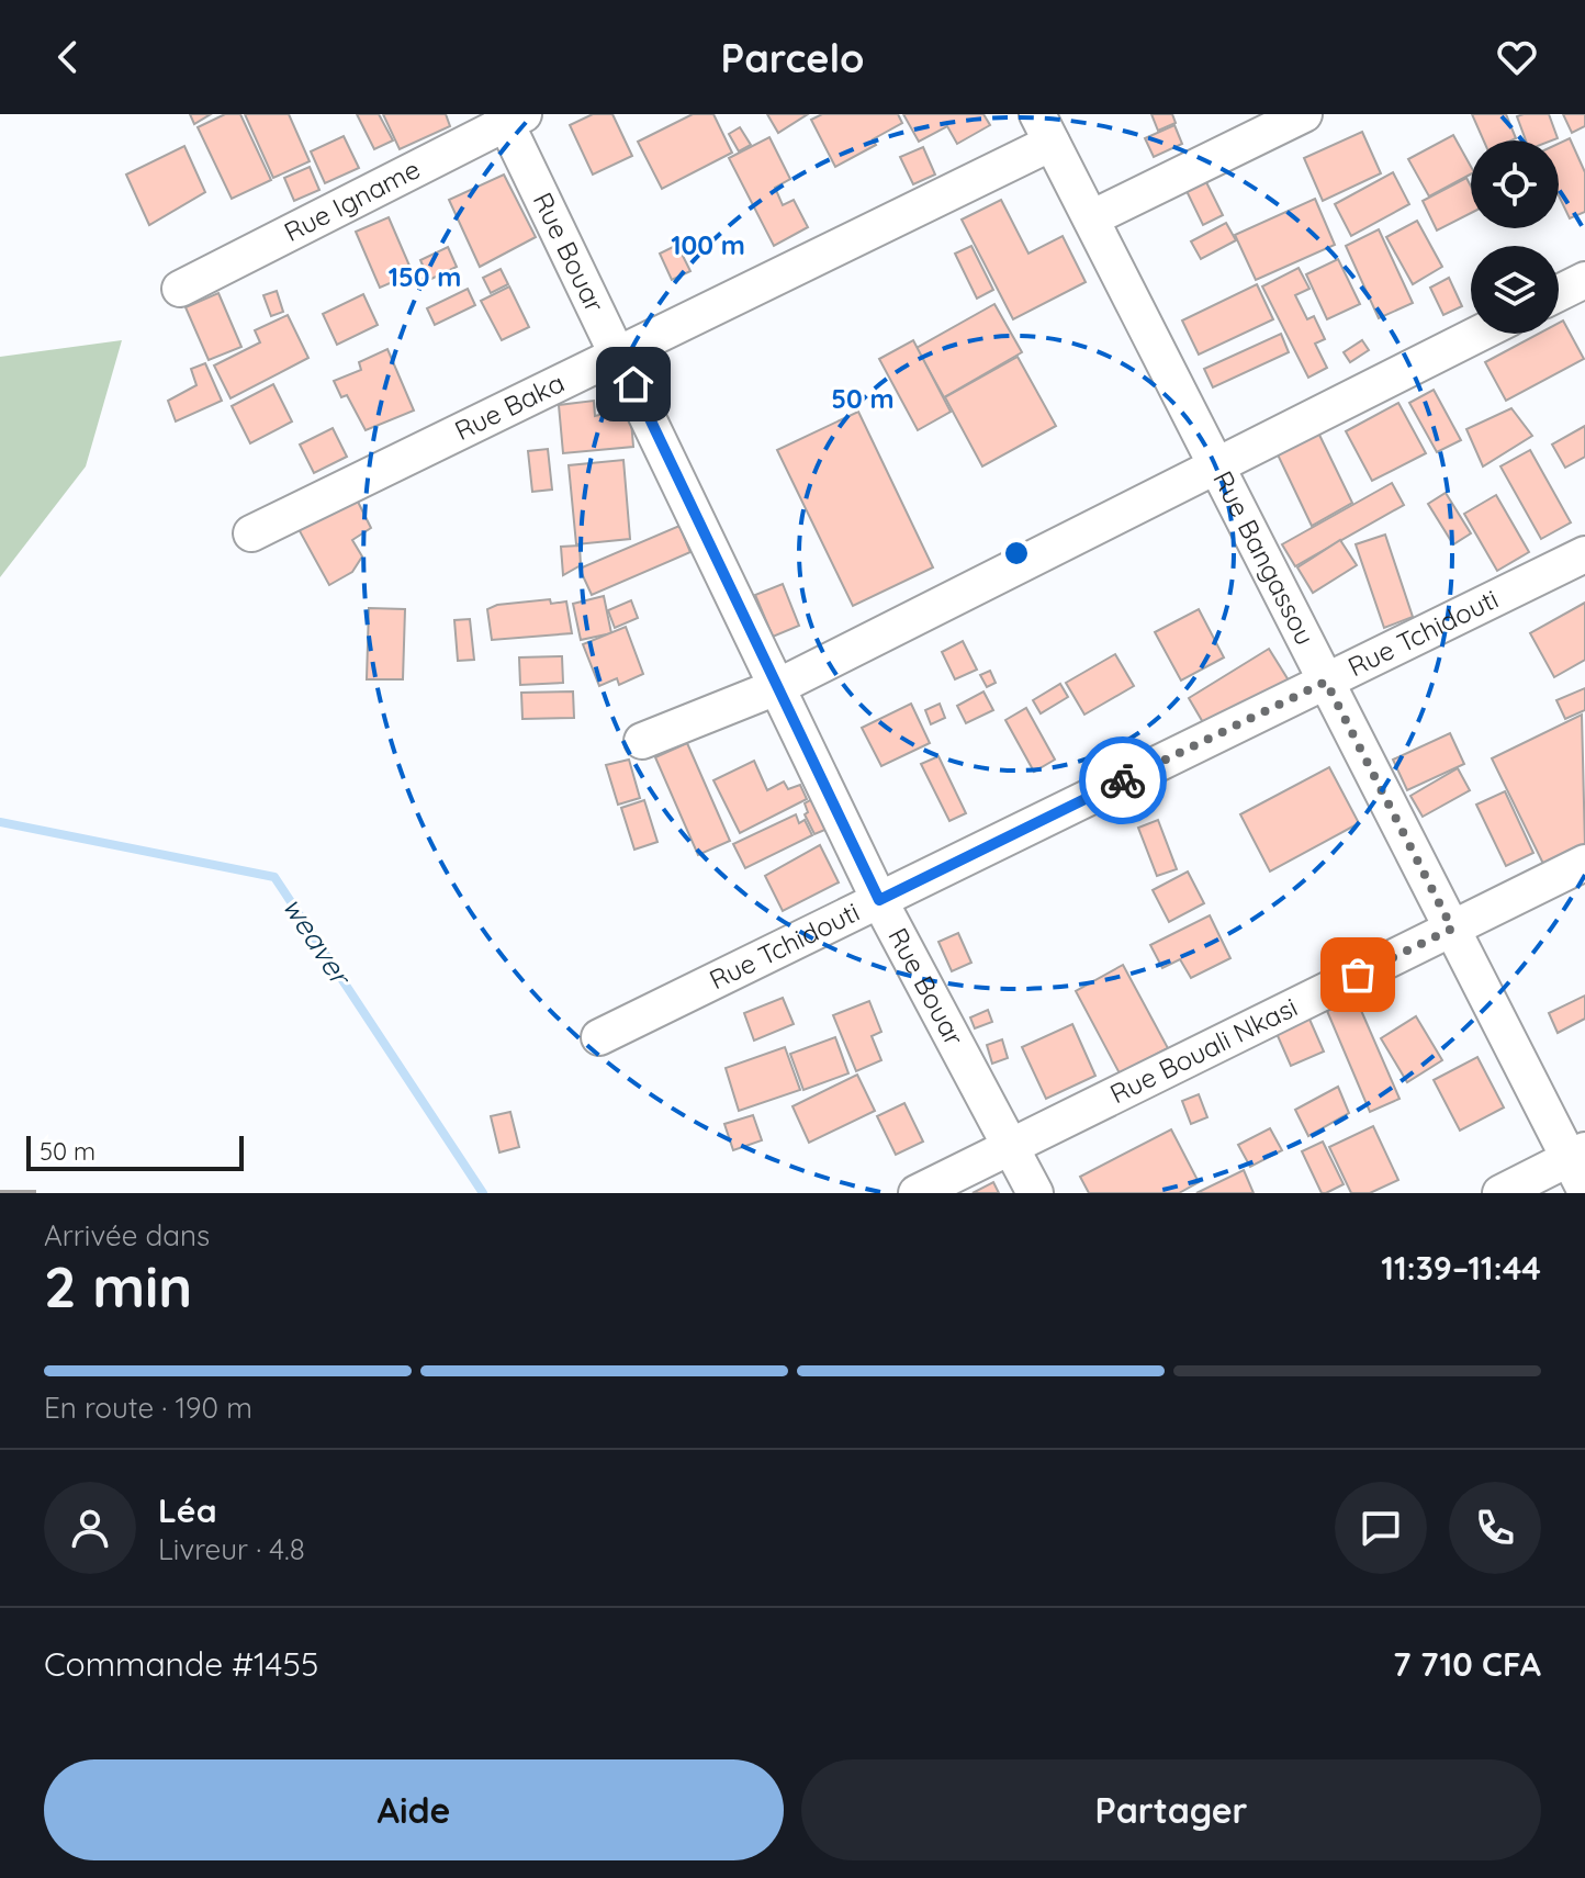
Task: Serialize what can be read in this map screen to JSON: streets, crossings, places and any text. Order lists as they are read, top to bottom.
{
  "streets": {
    "street": [
      "Rue Igname",
      "Rue Bouar",
      "Rue Baka",
      "Rue Bangassou",
      "Rue Tchidouti",
      "Rue Bouali Nkasi"
    ]
  },
  "crossings": [
    ["Rue Igname", "Rue Bouar"],
    ["Rue Bouar", "Rue Baka"],
    ["Rue Bouar", "Rue Tchidouti"],
    ["Rue Bouar", "Rue Bouali Nkasi"],
    ["Rue Baka", "Rue Bangassou"],
    ["Rue Bangassou", "Rue Tchidouti"],
    ["Rue Bangassou", "Rue Bouali Nkasi"]
  ],
  "water": ["weaver"],
  "scale_bar": "50 m",
  "page": {
    "header": "Parcelo",
    "scale": "50 m",
    "heading": ["2 min", "Arrivée dans", "11:39–11:44"],
    "panel": [
      "Léa",
      "Livreur · 4.8",
      "Commande #1455",
      "7 710 CFA"
    ],
    "bar": "En route · 190 m",
    "buttons": ["Aide", "Partager"]
  },
  "rings": ["100 m", "150 m", "50 m"]
}
